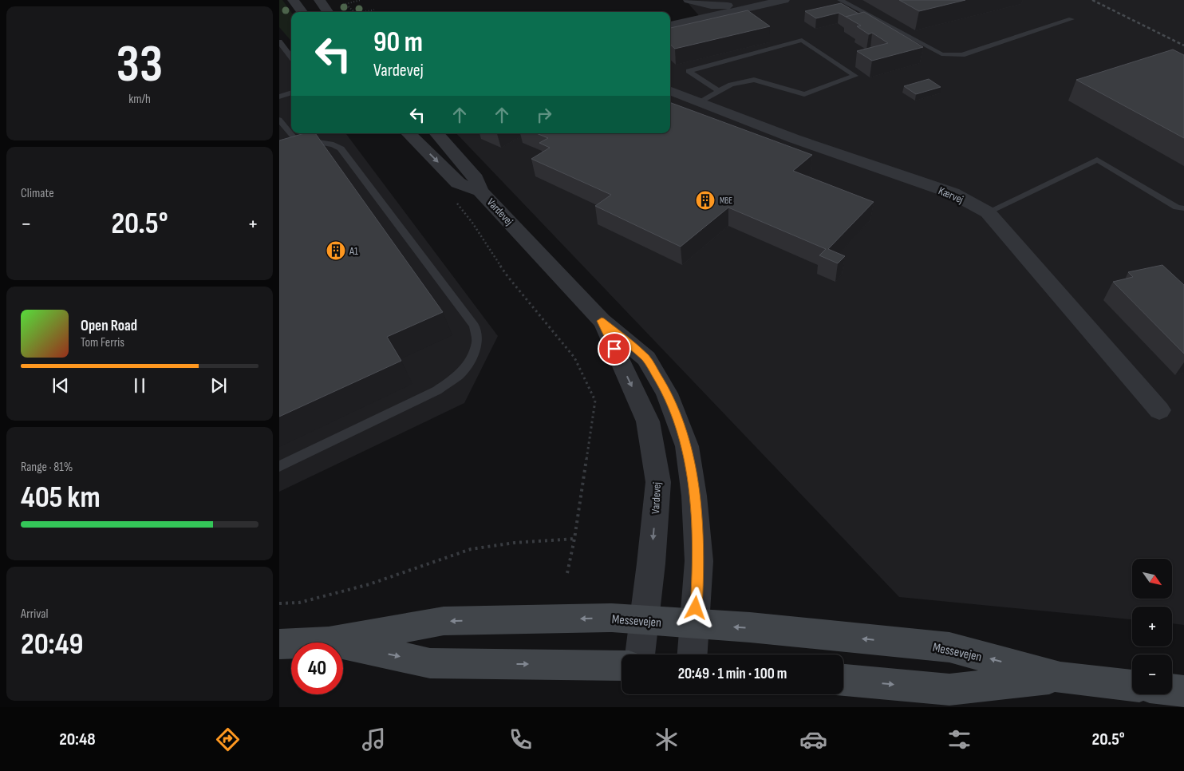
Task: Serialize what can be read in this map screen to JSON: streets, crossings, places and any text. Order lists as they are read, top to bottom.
{
  "streets": {
    "main road": ["Messevejen"],
    "street": ["Kærvej", "Vardevej"]
  },
  "crossings": [
    ["Vardevej", "Messevejen"]
  ],
  "places": {
    "building": ["MBE", "A1"]
  },
  "north": "bottom right",
  "page": {
    "tile": [
      ["33", "km/h"],
      "Climate",
      ["Range · 81%", "405 km"],
      ["Arrival", "20:49"]
    ],
    "turn": ["90 m", "Vardevej"],
    "heat": ["−", "20.5°", "+"],
    "song": ["Open Road", "Tom Ferris"],
    "map_buttons": ["+", "−"],
    "limit": "40",
    "trip": "20:49 · 1 min · 100 m",
    "tabs": ["20:48", "20.5°"]
  }
}
